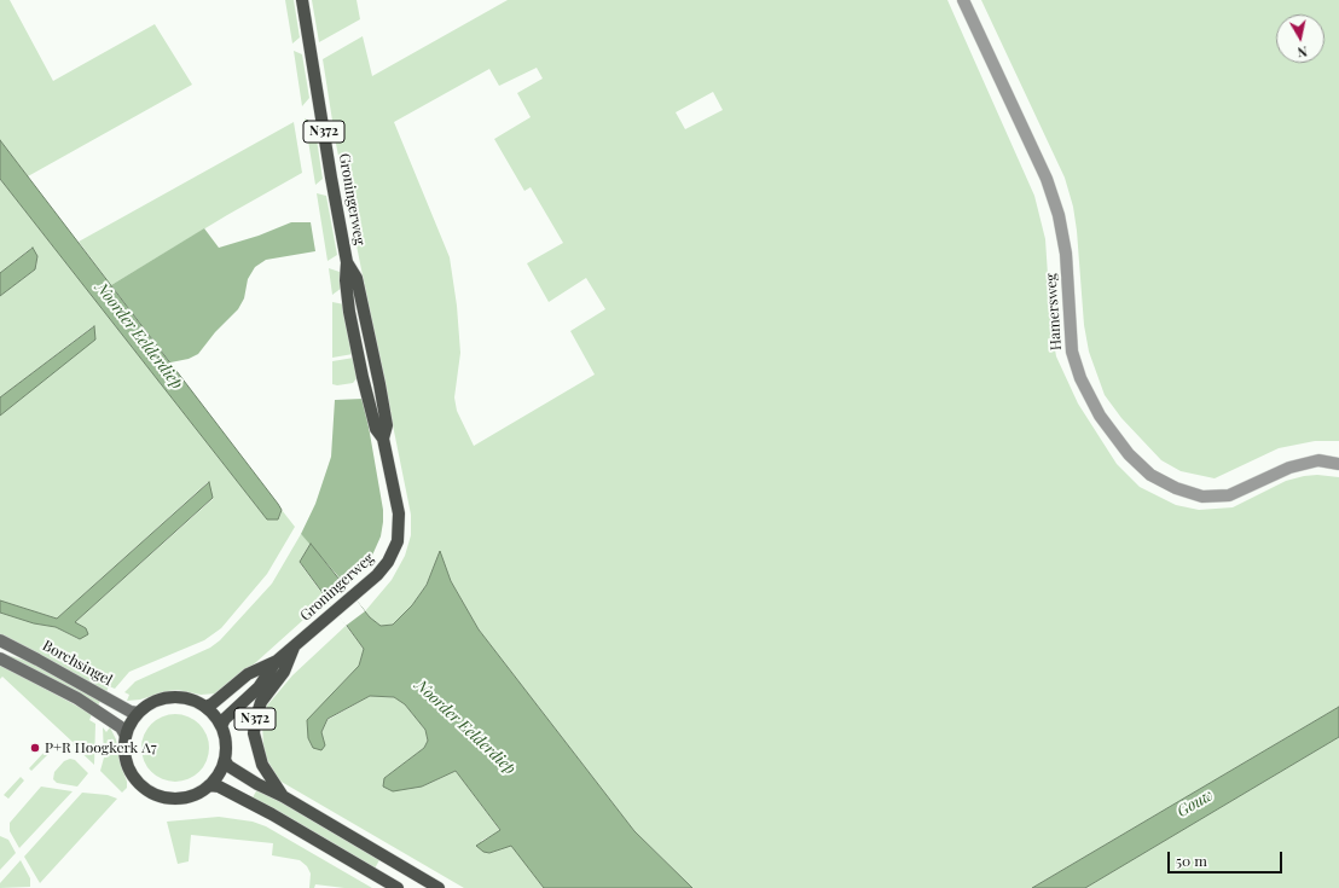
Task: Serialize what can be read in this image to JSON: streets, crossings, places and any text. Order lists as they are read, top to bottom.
{
  "streets": {
    "main road": ["N372", "Groningerweg", "Borchsingel"],
    "street": ["Hamersweg"]
  },
  "crossings": [
    ["N372", "Groningerweg"],
    ["N372", "Borchsingel"],
    ["Groningerweg", "Borchsingel"]
  ],
  "water": ["Noorder Eelderdiep", "Gouw"],
  "places": ["P+R Hoogkerk A7"],
  "scale_bar": "50 m",
  "north": "bottom"
}
